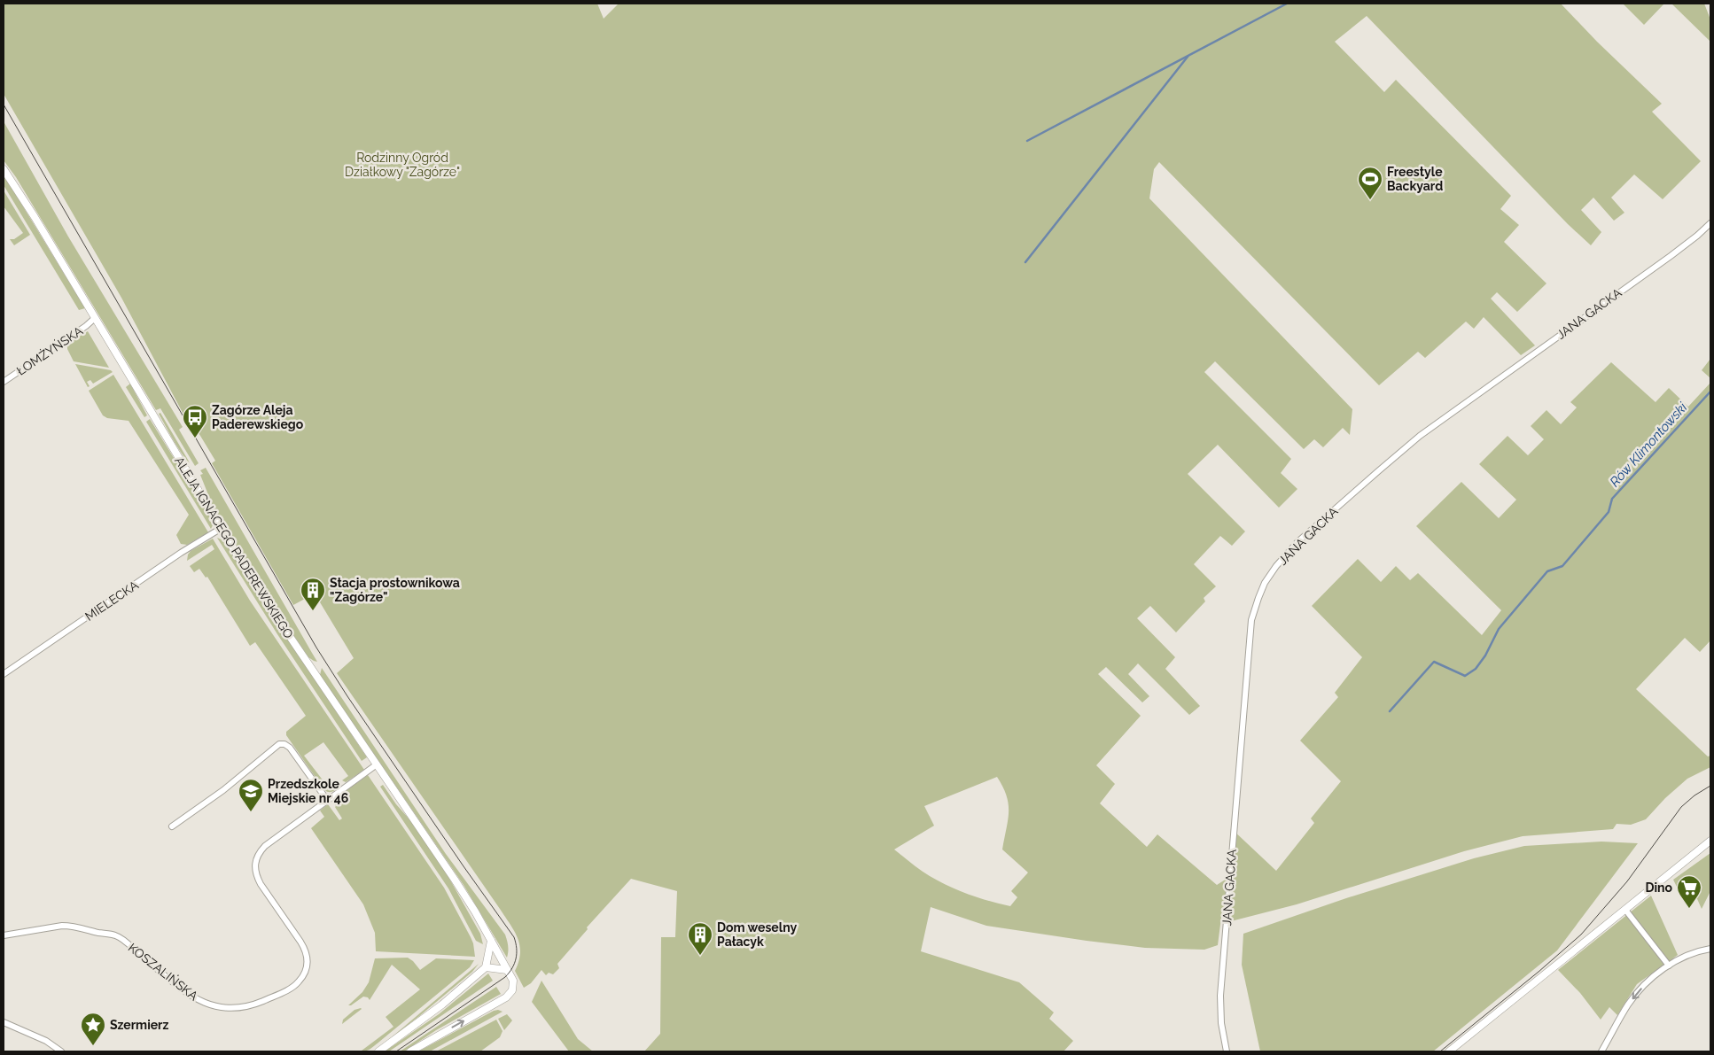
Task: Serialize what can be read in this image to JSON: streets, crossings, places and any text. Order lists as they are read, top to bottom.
{
  "streets": {
    "street": [
      "JANA GACKA",
      "ŁOMŻYŃSKA",
      "ALEJA IGNACEGO PADEREWSKIEGO",
      "MIELECKA",
      "KOSZALIŃSKA"
    ]
  },
  "crossings": [
    ["ŁOMŻYŃSKA", "ALEJA IGNACEGO PADEREWSKIEGO"],
    ["ALEJA IGNACEGO PADEREWSKIEGO", "MIELECKA"],
    ["ALEJA IGNACEGO PADEREWSKIEGO", "KOSZALIŃSKA"]
  ],
  "water": ["Rów Klimontowski"],
  "parks": ["Rodzinny Ogród Działkowy \"Zagórze\""],
  "places": {
    "sports": ["Freestyle Backyard"],
    "bus stop": ["Zagórze Aleja Paderewskiego"],
    "building": ["Stacja prostownikowa \"Zagórze\"", "Dom weselny Pałacyk"],
    "school or university": ["Przedszkole Miejskie nr 46"],
    "supermarket": ["Dino"],
    "place": ["Szermierz"]
  }
}
